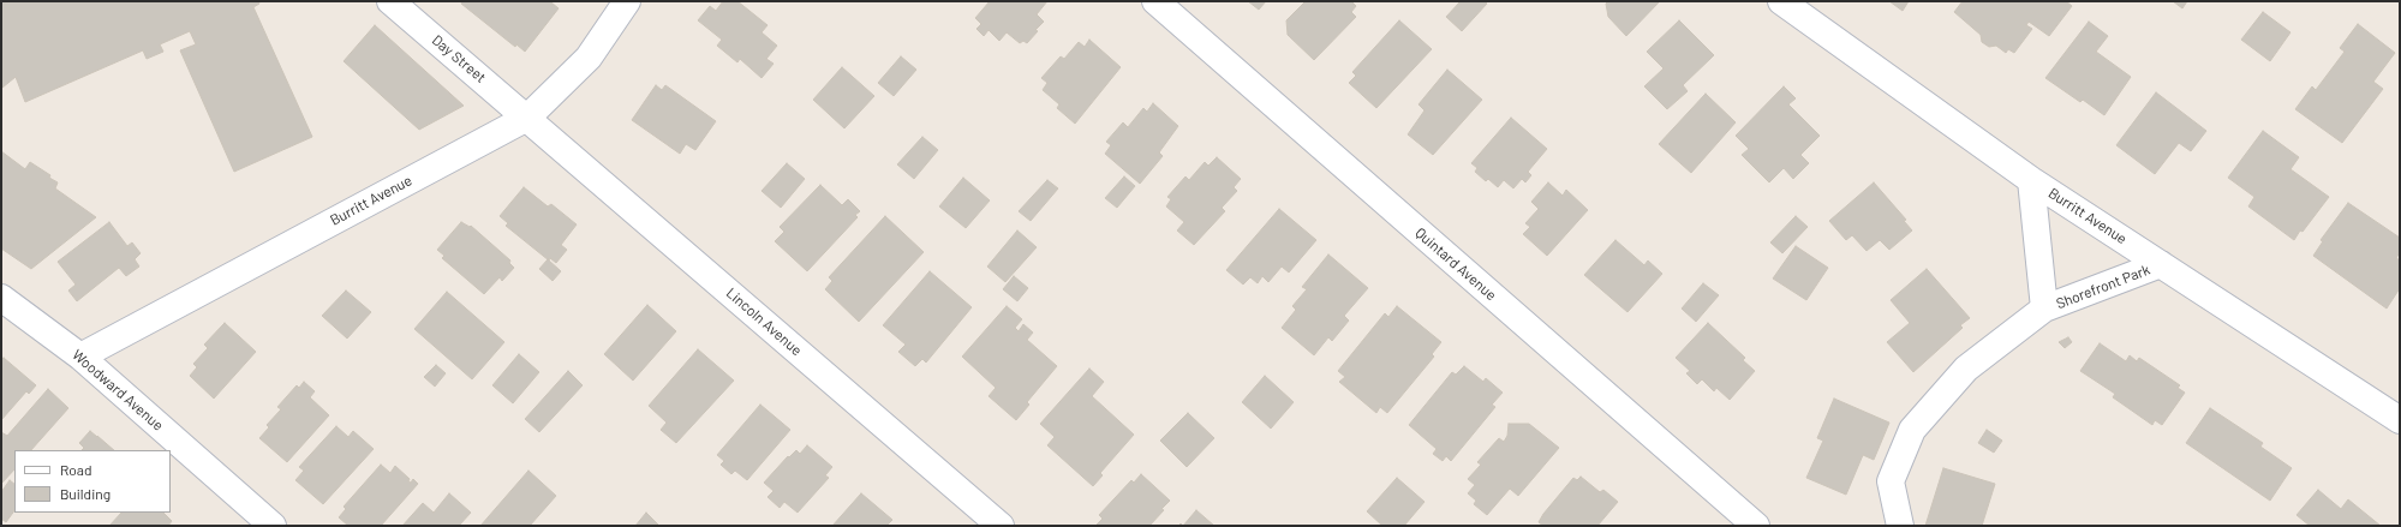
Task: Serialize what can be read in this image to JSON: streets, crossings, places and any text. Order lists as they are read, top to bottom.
{
  "streets": {
    "street": [
      "Day Street",
      "Burritt Avenue",
      "Quintard Avenue",
      "Shorefront Park",
      "Lincoln Avenue",
      "Woodward Avenue"
    ]
  },
  "crossings": [
    ["Day Street", "Burritt Avenue"],
    ["Day Street", "Lincoln Avenue"],
    ["Burritt Avenue", "Shorefront Park"],
    ["Burritt Avenue", "Lincoln Avenue"],
    ["Burritt Avenue", "Woodward Avenue"]
  ],
  "legend": ["Road", "Building"]
}
